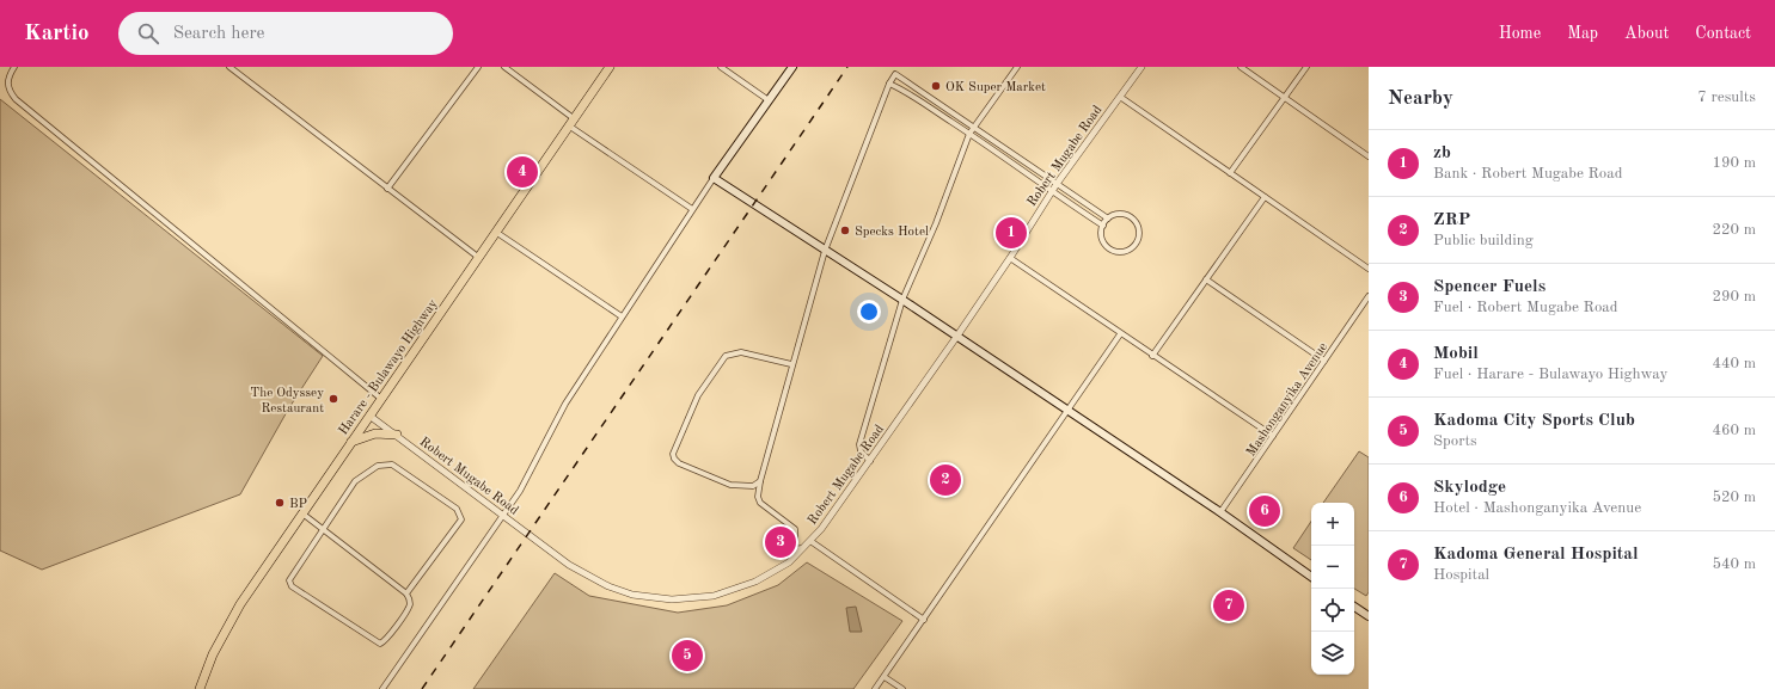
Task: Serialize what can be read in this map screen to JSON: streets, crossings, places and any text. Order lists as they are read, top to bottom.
{
  "streets": {
    "highway": ["Harare - Bulawayo Highway"],
    "street": ["Robert Mugabe Road", "Mashonganyika Avenue"]
  },
  "crossings": [
    ["Robert Mugabe Road", "Harare - Bulawayo Highway"]
  ],
  "places": [
    "OK Super Market",
    "Specks Hotel",
    "The Odyssey Restaurant",
    "BP"
  ],
  "page": {
    "header": "Kartio",
    "search": "Search here",
    "nav": [
      "Home",
      "Map",
      "About",
      "Contact"
    ],
    "heading": ["Nearby", "7 results"],
    "list": [
      {
        "mark": "1",
        "name": "zb",
        "note": "Bank · Robert Mugabe Road",
        "value": "190 m"
      },
      {
        "mark": "2",
        "name": "ZRP",
        "note": "Public building",
        "value": "220 m"
      },
      {
        "mark": "3",
        "name": "Spencer Fuels",
        "note": "Fuel · Robert Mugabe Road",
        "value": "290 m"
      },
      {
        "mark": "4",
        "name": "Mobil",
        "note": "Fuel · Harare - Bulawayo Highway",
        "value": "440 m"
      },
      {
        "mark": "5",
        "name": "Kadoma City Sports Club",
        "note": "Sports",
        "value": "460 m"
      },
      {
        "mark": "6",
        "name": "Skylodge",
        "note": "Hotel · Mashonganyika Avenue",
        "value": "520 m"
      },
      {
        "mark": "7",
        "name": "Kadoma General Hospital",
        "note": "Hospital",
        "value": "540 m"
      }
    ],
    "pins": [
      "4",
      "1",
      "2",
      "6",
      "3",
      "7",
      "5"
    ],
    "map_buttons": ["+", "−"]
  }
}
